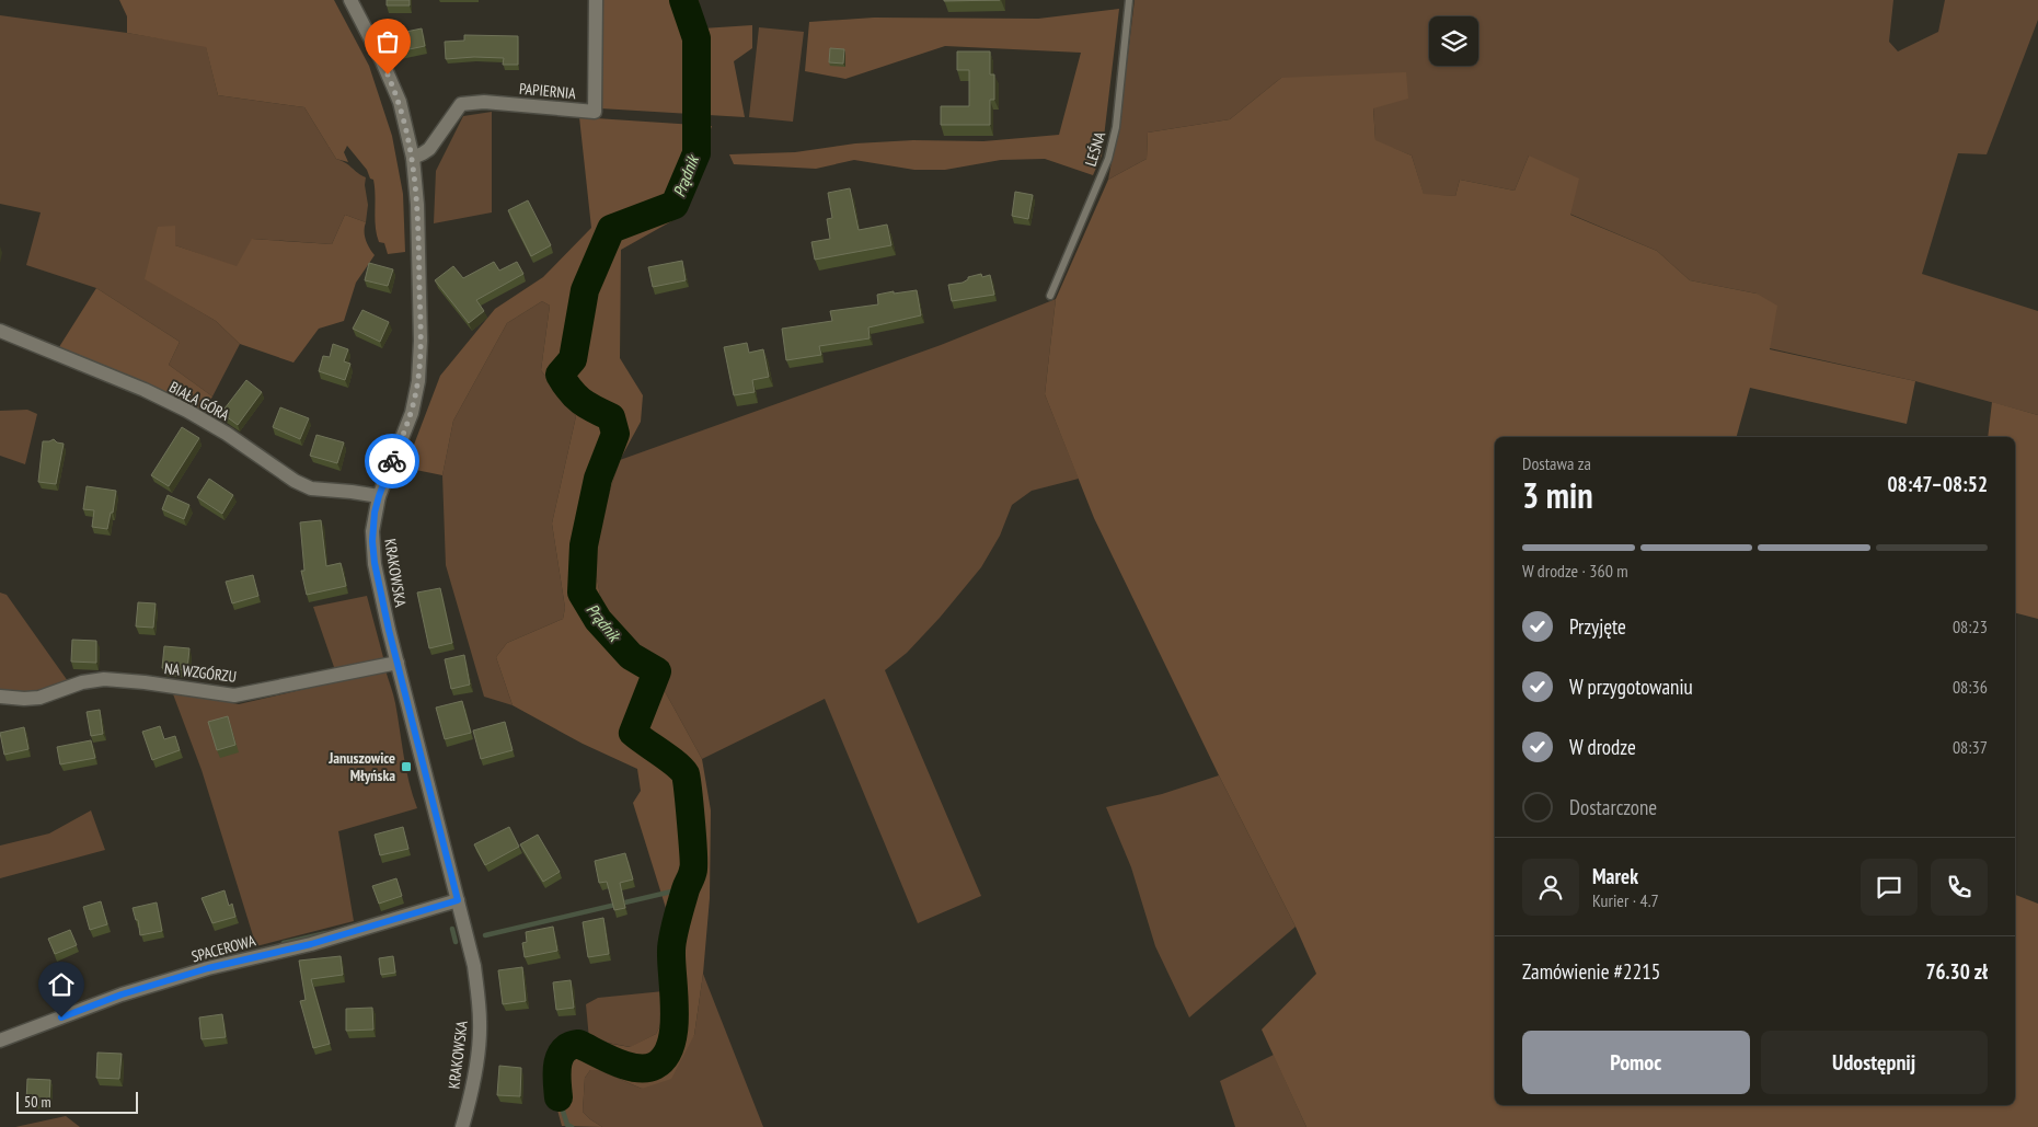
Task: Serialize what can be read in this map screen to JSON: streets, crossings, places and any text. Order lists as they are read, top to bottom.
{
  "streets": {
    "street": [
      "PAPIERNIA",
      "BIAŁA GÓRA",
      "KRAKOWSKA",
      "NA WZGÓRZU",
      "SPACEROWA"
    ],
    "lane": ["LEŚNA"]
  },
  "crossings": [
    ["PAPIERNIA", "KRAKOWSKA"],
    ["BIAŁA GÓRA", "KRAKOWSKA"],
    ["KRAKOWSKA", "NA WZGÓRZU"],
    ["KRAKOWSKA", "SPACEROWA"]
  ],
  "water": ["Prądnik"],
  "places": {
    "transit": ["Januszowice Młyńska"]
  },
  "scale_bar": "50 m",
  "page": {
    "heading": ["3 min", "Dostawa za", "08:47–08:52"],
    "panel": [
      "Marek",
      "Kurier · 4.7",
      "Zamówienie #2215",
      "76.30 zł"
    ],
    "bar": "W drodze · 360 m",
    "list": [
      ["Przyjęte", "08:23"],
      ["W przygotowaniu", "08:36"],
      ["W drodze", "08:37"],
      "Dostarczone"
    ],
    "buttons": ["Pomoc", "Udostępnij"],
    "scale": "50 m"
  }
}
